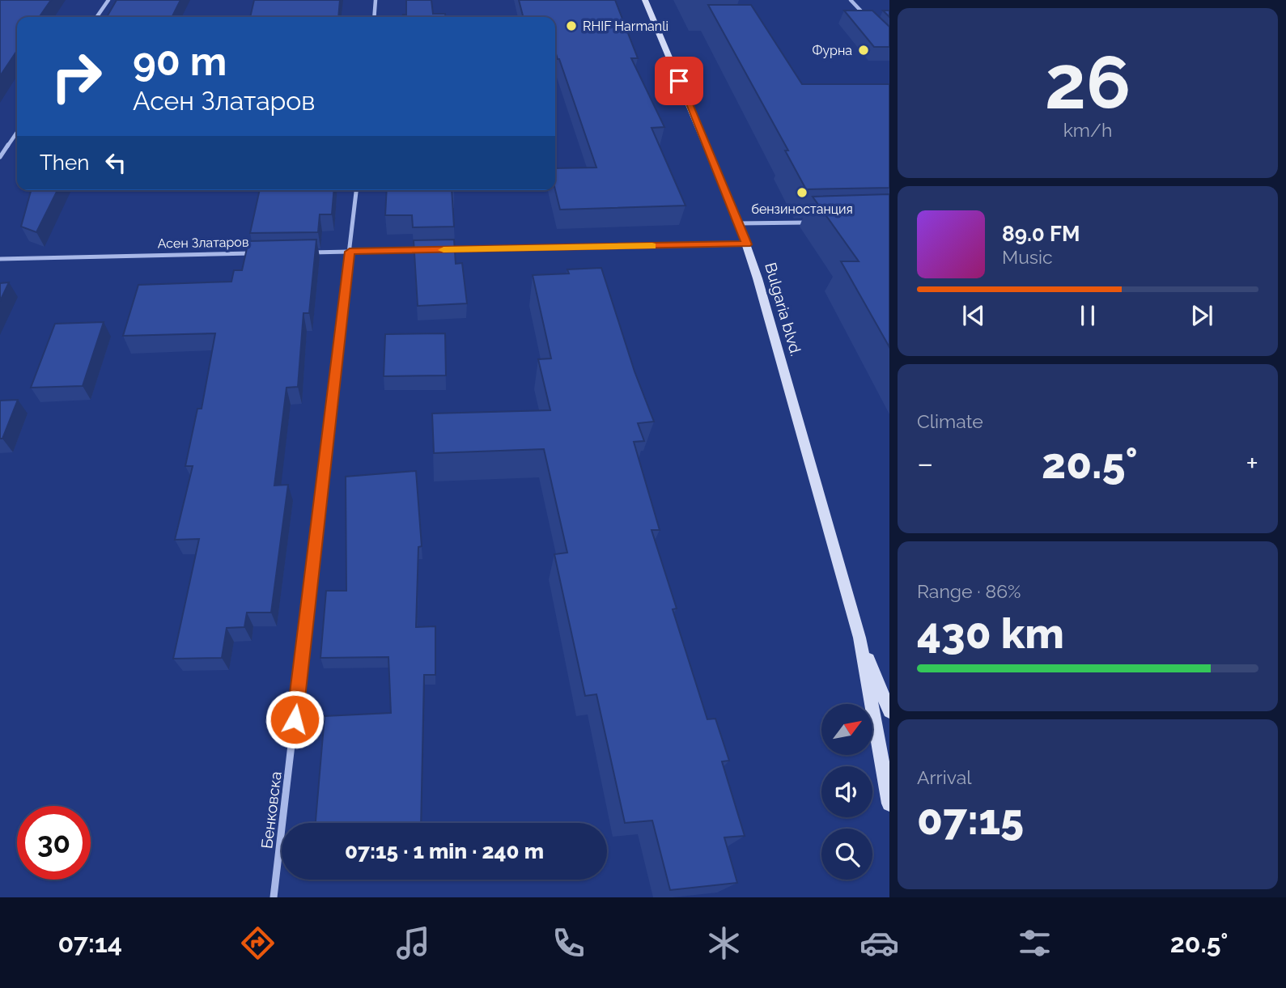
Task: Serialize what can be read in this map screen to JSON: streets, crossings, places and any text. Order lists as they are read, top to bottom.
{
  "streets": {
    "street": ["Асен Златаров", "Bulgaria blvd.", "Бенковска"]
  },
  "places": ["RHIF Harmanli", "Фурна", "бензиностанция"],
  "north": "top right",
  "page": {
    "tile": [
      ["26", "km/h"],
      "Climate",
      ["Range · 86%", "430 km"],
      ["Arrival", "07:15"]
    ],
    "turn": ["90 m", "Асен Златаров"],
    "then": "Then",
    "song": ["89.0 FM", "Music"],
    "heat": ["−", "20.5°", "+"],
    "limit": "30",
    "trip": "07:15 · 1 min · 240 m",
    "tabs": ["07:14", "20.5°"]
  }
}
